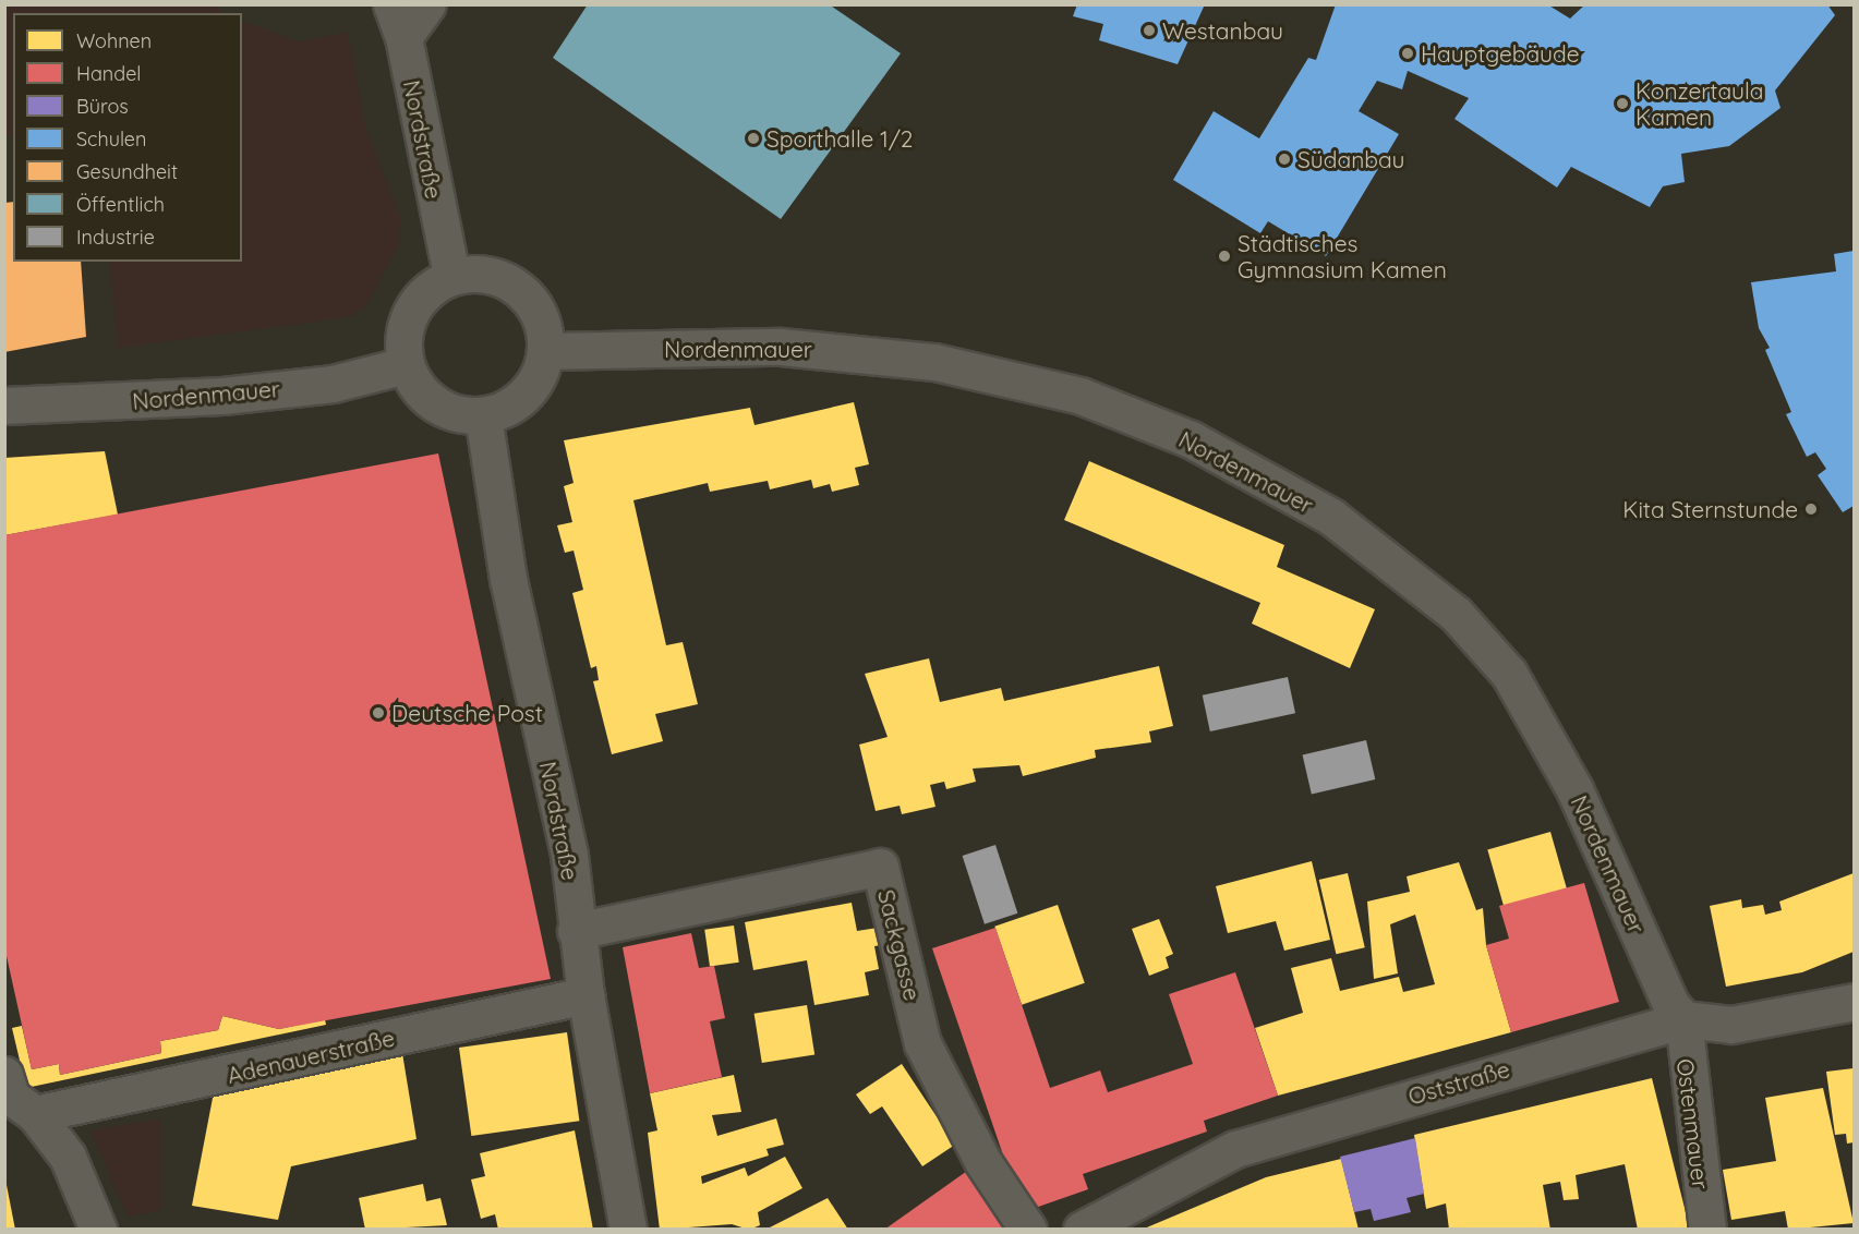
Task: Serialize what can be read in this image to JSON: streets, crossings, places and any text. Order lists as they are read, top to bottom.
{
  "streets": {
    "street": [
      "Nordstraße",
      "Nordenmauer",
      "Sackgasse",
      "Adenauerstraße",
      "Oststraße",
      "Ostenmauer"
    ]
  },
  "crossings": [
    ["Nordstraße", "Nordenmauer"],
    ["Nordstraße", "Sackgasse"],
    ["Nordstraße", "Adenauerstraße"],
    ["Nordenmauer", "Oststraße"],
    ["Nordenmauer", "Ostenmauer"],
    ["Oststraße", "Ostenmauer"]
  ],
  "places": [
    "Westanbau",
    "Hauptgebäude",
    "Konzertaula Kamen",
    "Sporthalle 1/2",
    "Südanbau",
    "Städtisches Gymnasium Kamen",
    "Kita Sternstunde",
    "Deutsche Post"
  ],
  "legend": [
    "Wohnen",
    "Handel",
    "Büros",
    "Schulen",
    "Gesundheit",
    "Öffentlich",
    "Industrie"
  ]
}
